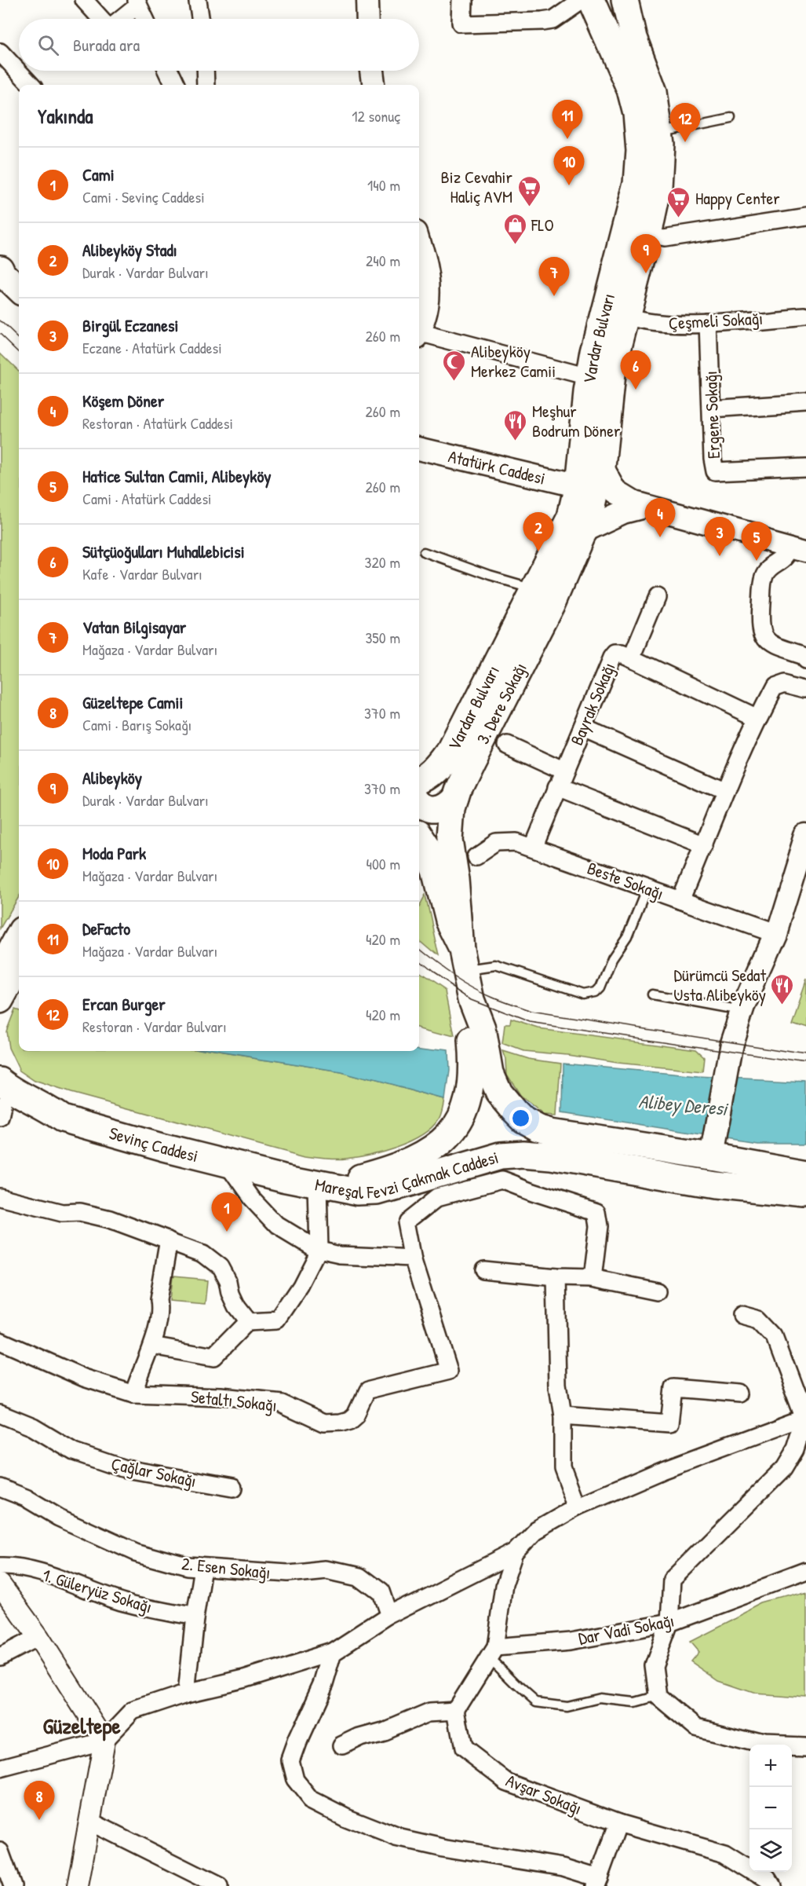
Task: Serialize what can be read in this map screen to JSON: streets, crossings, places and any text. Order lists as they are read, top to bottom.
{
  "streets": {
    "main road": [
      "Vardar Bulvarı",
      "Atatürk Caddesi",
      "3. Dere Sokağı",
      "Sevinç Caddesi",
      "Mareşal Fevzi Çakmak Caddesi"
    ],
    "street": [
      "Çeşmeli Sokağı",
      "Ergene Sokağı",
      "Bayrak Sokağı",
      "Beste Sokağı",
      "Setaltı Sokağı",
      "Çağlar Sokağı",
      "2. Esen Sokağı",
      "1. Güleryüz Sokağı",
      "Dar Vadi Sokağı",
      "Avşar Sokağı"
    ]
  },
  "crossings": [
    ["Çeşmeli Sokağı", "Vardar Bulvarı"],
    ["Çeşmeli Sokağı", "Ergene Sokağı"],
    ["Vardar Bulvarı", "Atatürk Caddesi"],
    ["Vardar Bulvarı", "3. Dere Sokağı"],
    ["Bayrak Sokağı", "Beste Sokağı"],
    ["Sevinç Caddesi", "Mareşal Fevzi Çakmak Caddesi"]
  ],
  "districts": ["Güzeltepe"],
  "water": ["Alibey Deresi"],
  "places": {
    "supermarket": ["Biz Cevahir Haliç AVM", "Happy Center"],
    "shop": ["FLO"],
    "mosque": ["Alibeyköy Merkez Camii"],
    "restaurant": ["Meşhur Bodrum Döner", "Dürümcü Sedat Usta Alibeyköy"]
  },
  "page": {
    "search": "Burada ara",
    "heading": ["Yakında", "12 sonuç"],
    "pins": [
      "11",
      "12",
      "10",
      "9",
      "7",
      "6",
      "4",
      "2",
      "3",
      "5",
      "1",
      "8"
    ],
    "list": [
      {
        "mark": "1",
        "name": "Cami",
        "note": "Cami · Sevinç Caddesi",
        "value": "140 m"
      },
      {
        "mark": "2",
        "name": "Alibeyköy Stadı",
        "note": "Durak · Vardar Bulvarı",
        "value": "240 m"
      },
      {
        "mark": "3",
        "name": "Birgül Eczanesi",
        "note": "Eczane · Atatürk Caddesi",
        "value": "260 m"
      },
      {
        "mark": "4",
        "name": "Köşem Döner",
        "note": "Restoran · Atatürk Caddesi",
        "value": "260 m"
      },
      {
        "mark": "5",
        "name": "Hatice Sultan Camii, Alibeyköy",
        "note": "Cami · Atatürk Caddesi",
        "value": "260 m"
      },
      {
        "mark": "6",
        "name": "Sütçüoğulları Muhallebicisi",
        "note": "Kafe · Vardar Bulvarı",
        "value": "320 m"
      },
      {
        "mark": "7",
        "name": "Vatan Bilgisayar",
        "note": "Mağaza · Vardar Bulvarı",
        "value": "350 m"
      },
      {
        "mark": "8",
        "name": "Güzeltepe Camii",
        "note": "Cami · Barış Sokağı",
        "value": "370 m"
      },
      {
        "mark": "9",
        "name": "Alibeyköy",
        "note": "Durak · Vardar Bulvarı",
        "value": "370 m"
      },
      {
        "mark": "10",
        "name": "Moda Park",
        "note": "Mağaza · Vardar Bulvarı",
        "value": "400 m"
      },
      {
        "mark": "11",
        "name": "DeFacto",
        "note": "Mağaza · Vardar Bulvarı",
        "value": "420 m"
      },
      {
        "mark": "12",
        "name": "Ercan Burger",
        "note": "Restoran · Vardar Bulvarı",
        "value": "420 m"
      }
    ],
    "map_buttons": ["+", "−"]
  }
}
